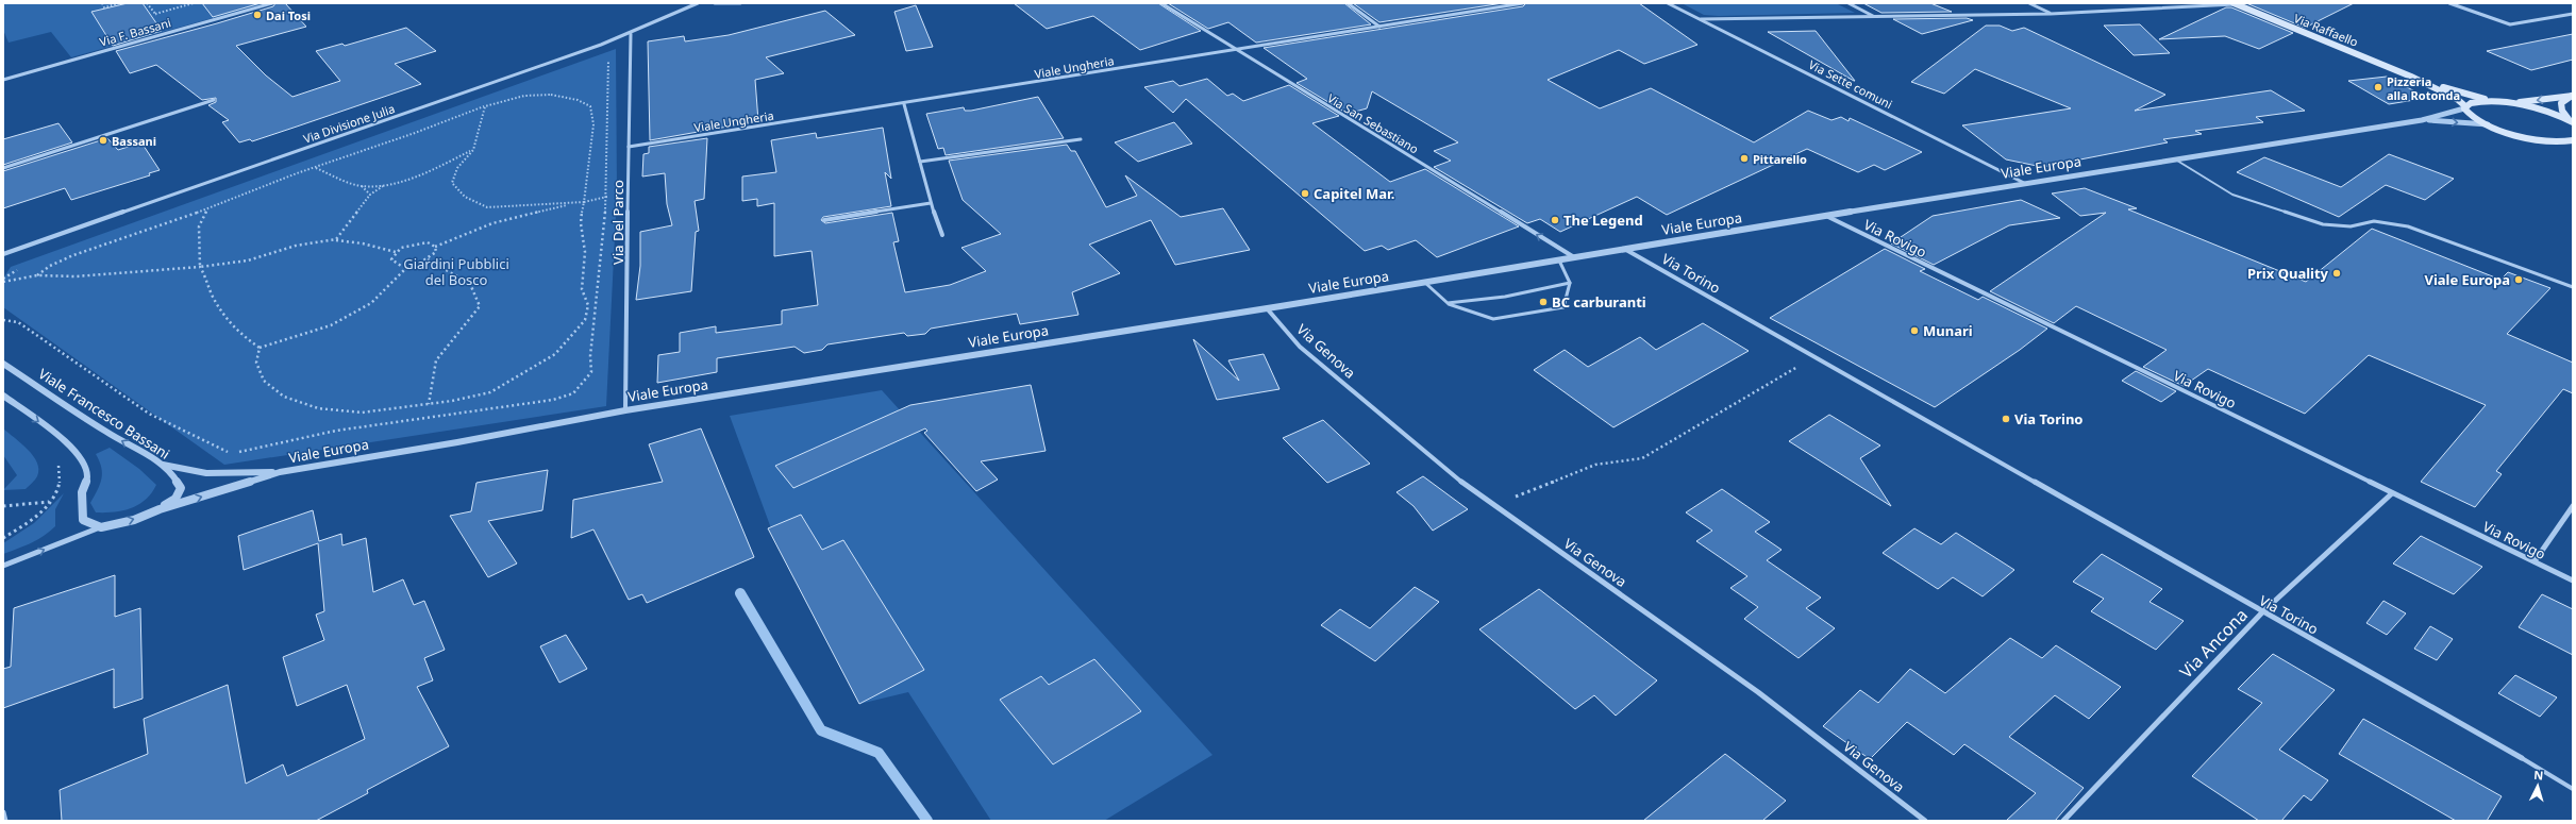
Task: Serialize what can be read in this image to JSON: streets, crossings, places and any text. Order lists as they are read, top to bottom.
{
  "streets": {
    "main road": ["Via Raffaello", "Viale Europa"],
    "street": [
      "Via F. Bassani",
      "Viale Ungheria",
      "Via Sette comuni",
      "Via Divisione Julia",
      "Via San Sebastiano",
      "Via Del Parco",
      "Via Rovigo",
      "Via Torino",
      "Via Genova",
      "Viale Francesco Bassani",
      "Via Ancona"
    ]
  },
  "crossings": [
    ["Via Raffaello", "Viale Europa"],
    ["Viale Ungheria", "Via San Sebastiano"],
    ["Viale Ungheria", "Via Del Parco"],
    ["Via Sette comuni", "Viale Europa"],
    ["Via Divisione Julia", "Via Del Parco"],
    ["Via San Sebastiano", "Viale Europa"],
    ["Viale Europa", "Via Del Parco"],
    ["Viale Europa", "Via Rovigo"],
    ["Viale Europa", "Via Torino"],
    ["Viale Europa", "Via Genova"],
    ["Viale Europa", "Viale Francesco Bassani"],
    ["Via Rovigo", "Via Ancona"],
    ["Via Torino", "Via Ancona"]
  ],
  "one_way": ["Via San Sebastiano", "Viale Francesco Bassani"],
  "parks": ["Giardini Pubblici del Bosco"],
  "places": [
    "Dai Tosi",
    "Pizzeria alla Rotonda",
    "Bassani",
    "Pittarello",
    "Capitel Mar.",
    "The Legend",
    "Prix Quality",
    "Viale Europa",
    "BC carburanti",
    "Munari",
    "Via Torino"
  ],
  "north": "top"
}
